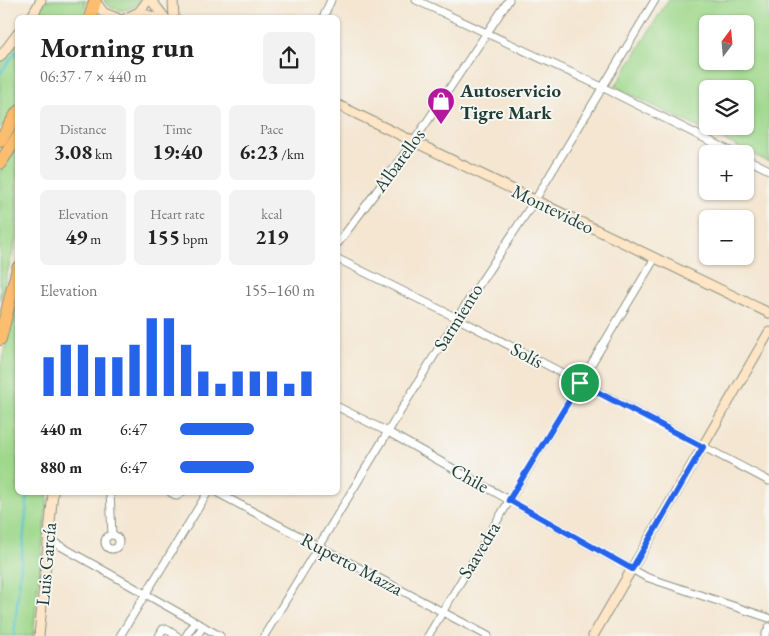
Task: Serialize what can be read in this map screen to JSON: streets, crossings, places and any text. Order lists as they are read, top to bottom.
{
  "streets": {
    "street": [
      "Albarellos",
      "Montevideo",
      "Sarmiento",
      "Solís",
      "Chile",
      "Saavedra",
      "Luis García",
      "Ruperto Mazza"
    ]
  },
  "crossings": [
    ["Albarellos", "Montevideo"],
    ["Montevideo", "Sarmiento"],
    ["Montevideo", "Saavedra"],
    ["Sarmiento", "Solís"],
    ["Sarmiento", "Chile"],
    ["Sarmiento", "Ruperto Mazza"],
    ["Solís", "Saavedra"],
    ["Chile", "Saavedra"],
    ["Saavedra", "Ruperto Mazza"]
  ],
  "places": {
    "shop": ["Autoservicio Tigre Mark"]
  },
  "north": "top",
  "page": {
    "map_buttons": ["+", "−"],
    "heading": ["Morning run", "06:37 · 7 × 440 m"],
    "stats": [
      ["Distance", "3.08 km"],
      ["Time", "19:40"],
      ["Pace", "6:23 /km"],
      ["Elevation", "49 m"],
      ["Heart rate", "155 bpm"],
      ["kcal", "219"]
    ],
    "chart": ["Elevation", "155–160 m"],
    "list": [
      {
        "name": "440 m",
        "note": "6:47"
      },
      {
        "name": "880 m",
        "note": "6:47"
      }
    ]
  }
}
